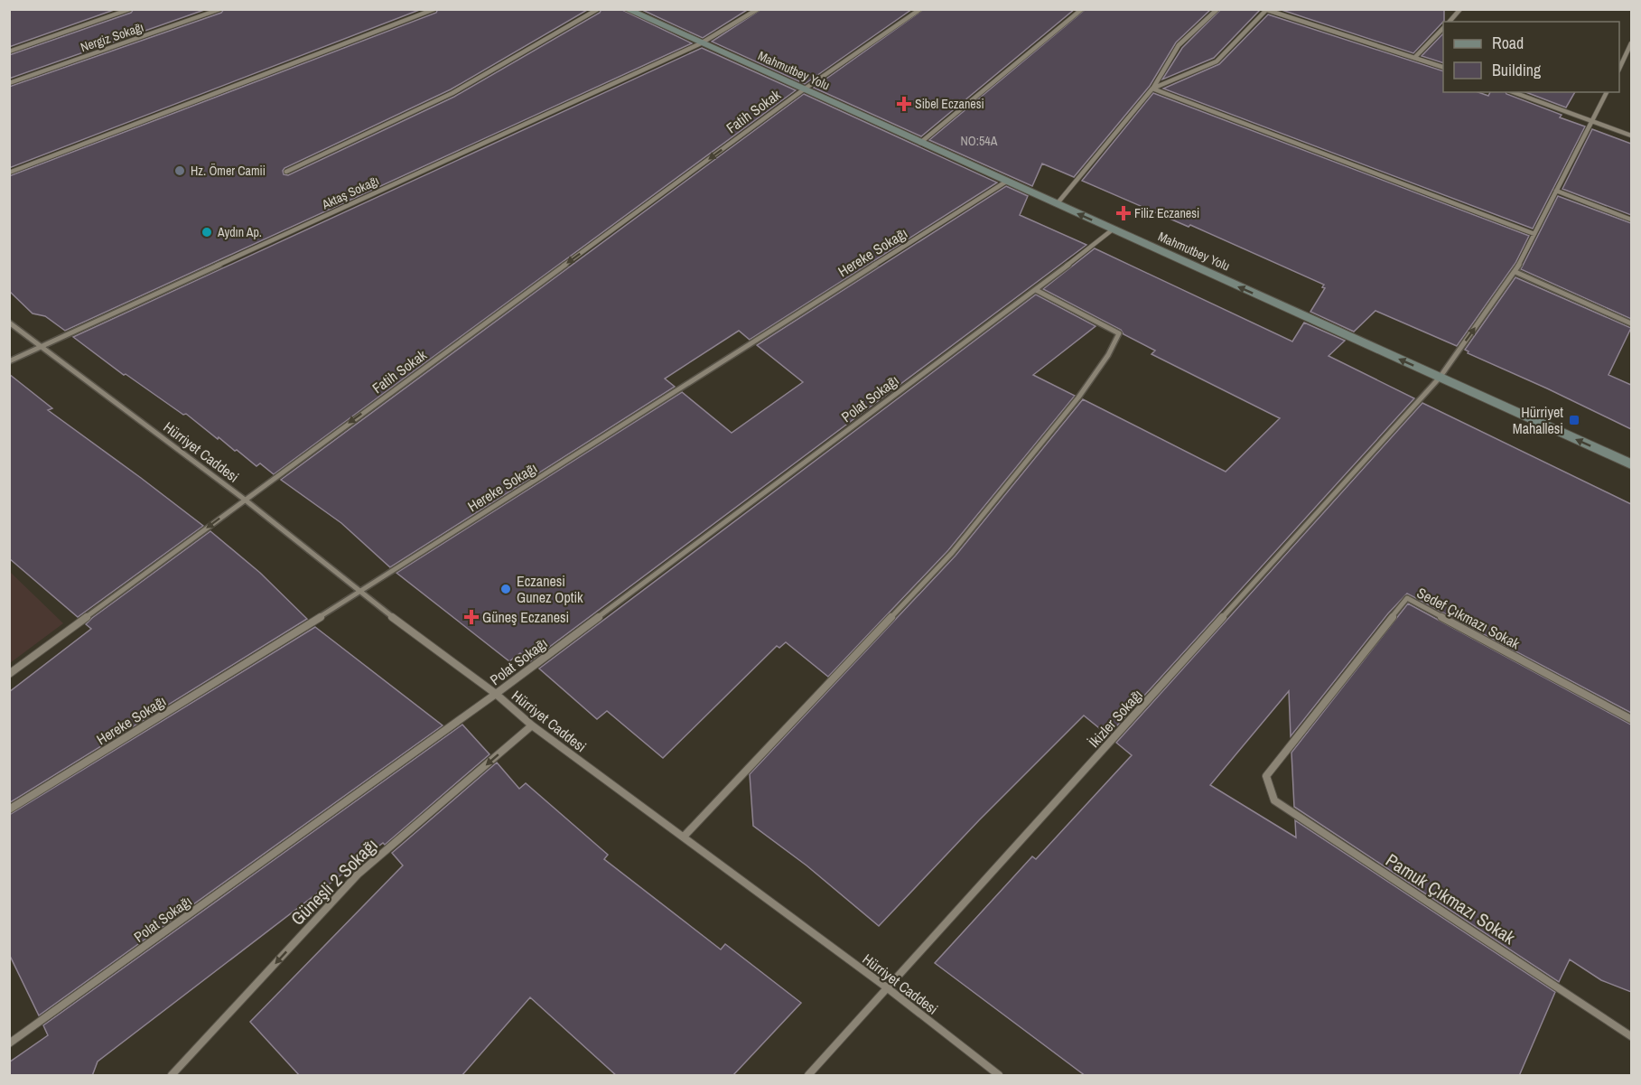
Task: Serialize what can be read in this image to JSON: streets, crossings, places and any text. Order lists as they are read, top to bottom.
{
  "streets": {
    "main road": ["Mahmutbey Yolu"],
    "street": [
      "Nergiz Sokağı",
      "Fatih Sokak",
      "Aktaş Sokağı",
      "Hereke Sokağı",
      "Polat Sokağı",
      "Hürriyet Caddesi",
      "Sedef Çıkmazı Sokak",
      "İkizler Sokağı",
      "Güneşli 2 Sokağı",
      "Pamuk Çıkmazı Sokak"
    ]
  },
  "crossings": [
    ["Mahmutbey Yolu", "Fatih Sokak"],
    ["Mahmutbey Yolu", "Aktaş Sokağı"],
    ["Mahmutbey Yolu", "Hereke Sokağı"],
    ["Mahmutbey Yolu", "Polat Sokağı"],
    ["Mahmutbey Yolu", "İkizler Sokağı"],
    ["Fatih Sokak", "Hürriyet Caddesi"],
    ["Aktaş Sokağı", "Hürriyet Caddesi"],
    ["Hereke Sokağı", "Hürriyet Caddesi"],
    ["Polat Sokağı", "Hürriyet Caddesi"],
    ["Hürriyet Caddesi", "İkizler Sokağı"],
    ["Hürriyet Caddesi", "Güneşli 2 Sokağı"],
    ["Sedef Çıkmazı Sokak", "Pamuk Çıkmazı Sokak"]
  ],
  "one_way": ["Mahmutbey Yolu", "Fatih Sokak", "Güneşli 2 Sokağı"],
  "places": {
    "health": ["Sibel Eczanesi", "Filiz Eczanesi", "Güneş Eczanesi"],
    "other": ["Hz. Ömer Camii", "Aydın Ap.", "Eczanesi Gunez Optik"],
    "transit": ["Hürriyet Mahallesi"]
  },
  "house_numbers": ["NO:54A"],
  "legend": ["Road", "Building"]
}
